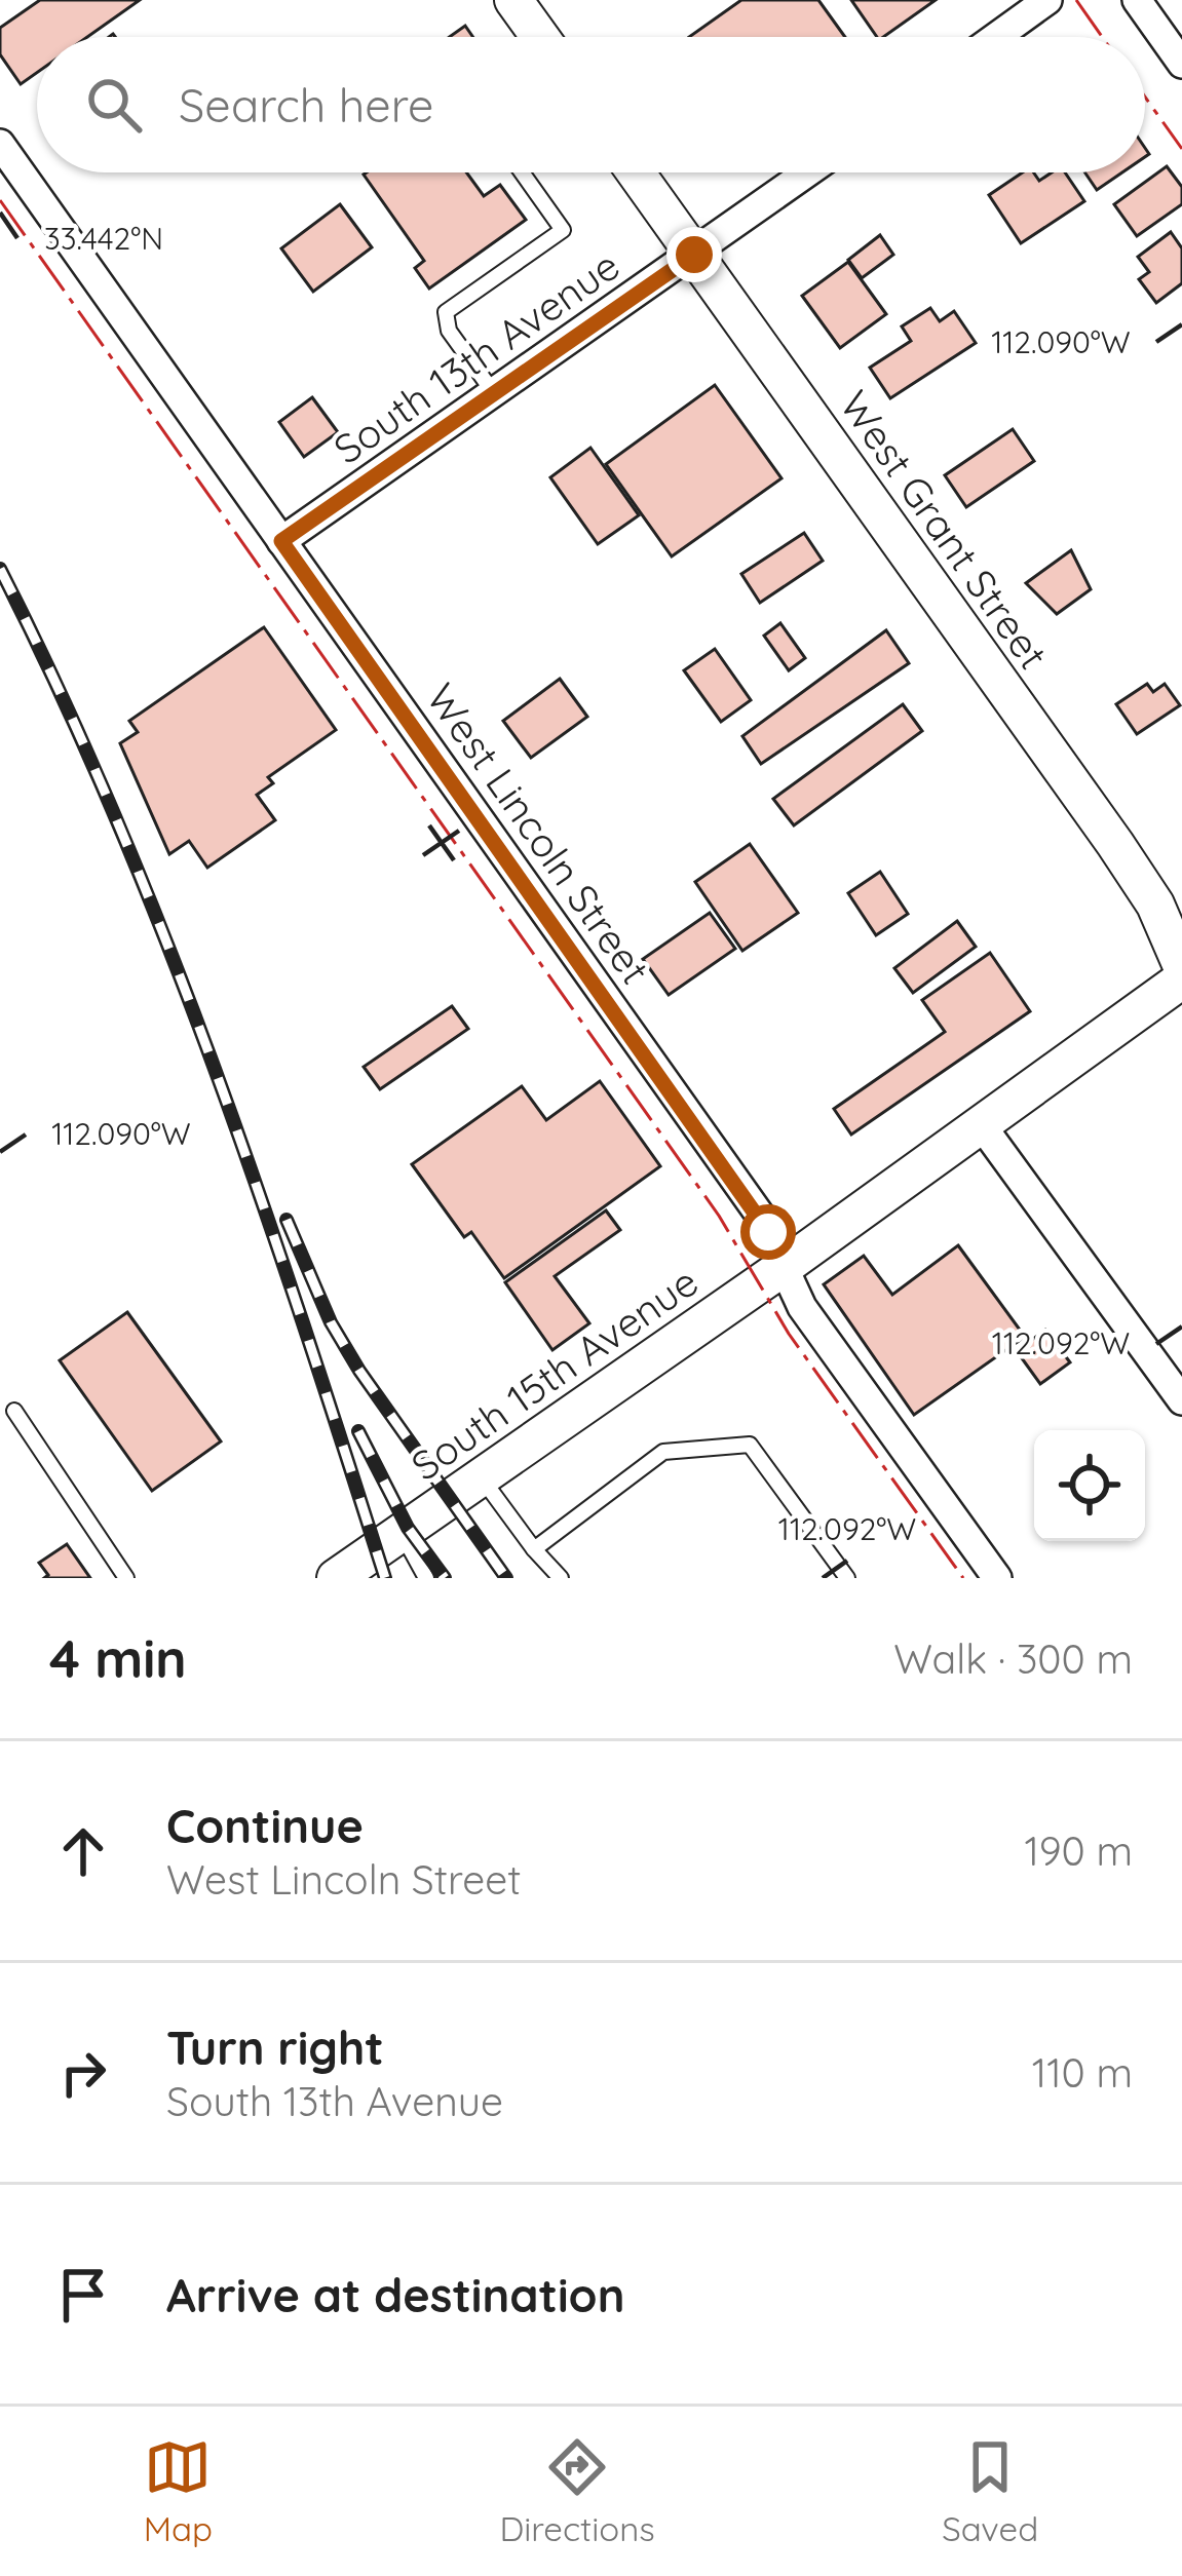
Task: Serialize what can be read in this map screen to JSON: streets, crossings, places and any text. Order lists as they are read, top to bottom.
{
  "streets": {
    "main road": ["West Grant Street", "South 15th Avenue"],
    "street": ["South 13th Avenue", "West Lincoln Street"]
  },
  "crossings": [
    ["South 13th Avenue", "West Grant Street"],
    ["South 13th Avenue", "West Lincoln Street"],
    ["West Lincoln Street", "South 15th Avenue"]
  ],
  "page": {
    "search": "Search here",
    "heading": ["4 min", "Walk · 300 m"],
    "list": [
      ["Continue", "West Lincoln Street", "190 m"],
      ["Turn right", "South 13th Avenue", "110 m"],
      "Arrive at destination"
    ],
    "nav": ["Map", "Directions", "Saved"]
  },
  "coordinates": ["33.442°N", "112.090°W", "112.092°W"]
}
